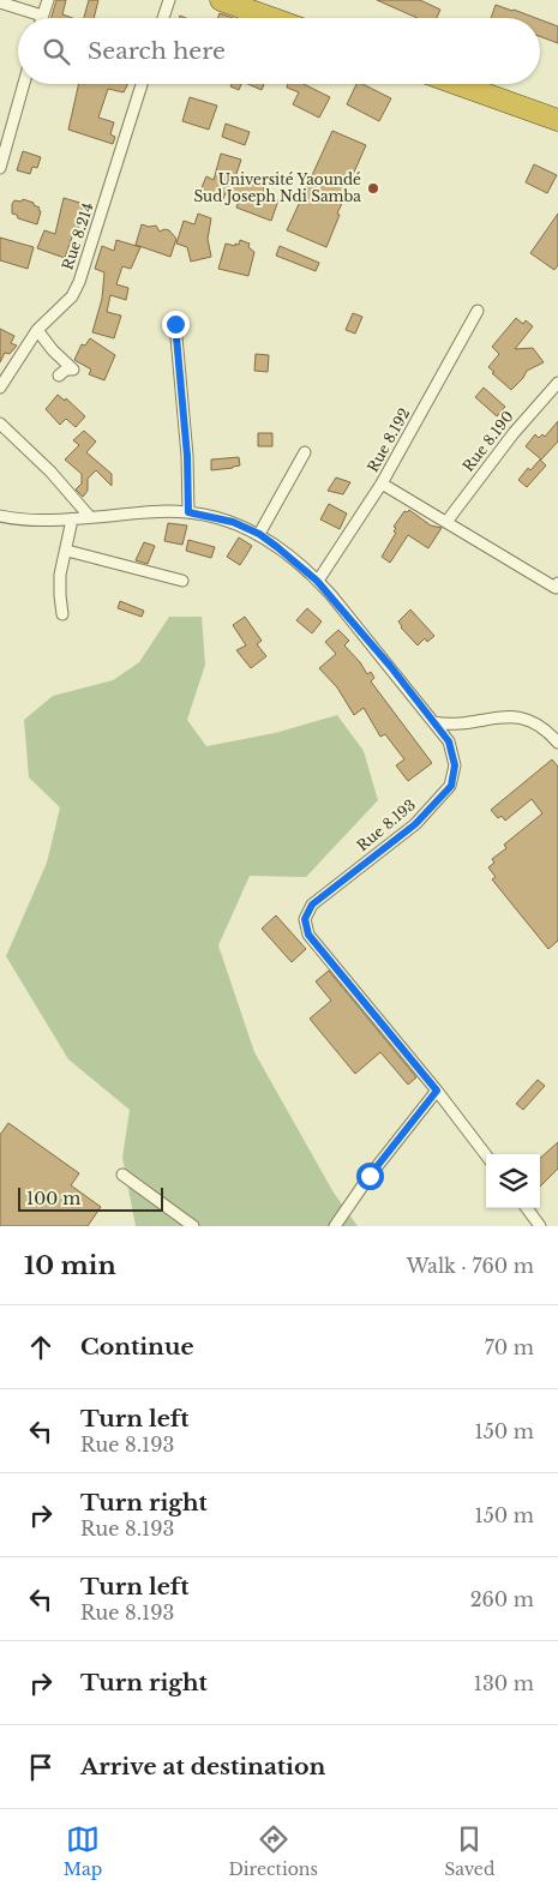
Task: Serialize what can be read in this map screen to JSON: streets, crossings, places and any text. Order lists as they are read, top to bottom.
{
  "streets": {
    "street": [
      "Rue 8.214",
      "Rue 8.192",
      "Rue 8.190",
      "Rue 8.193"
    ]
  },
  "crossings": [
    ["Rue 8.192", "Rue 8.193"]
  ],
  "places": ["Université Yaoundé Sud Joseph Ndi Samba"],
  "scale_bar": "100 m",
  "page": {
    "search": "Search here",
    "scale": "100 m",
    "heading": ["10 min", "Walk · 760 m"],
    "list": [
      ["Continue", "70 m"],
      ["Turn left", "Rue 8.193", "150 m"],
      ["Turn right", "Rue 8.193", "150 m"],
      ["Turn left", "Rue 8.193", "260 m"],
      ["Turn right", "130 m"],
      "Arrive at destination"
    ],
    "nav": ["Map", "Directions", "Saved"]
  }
}
